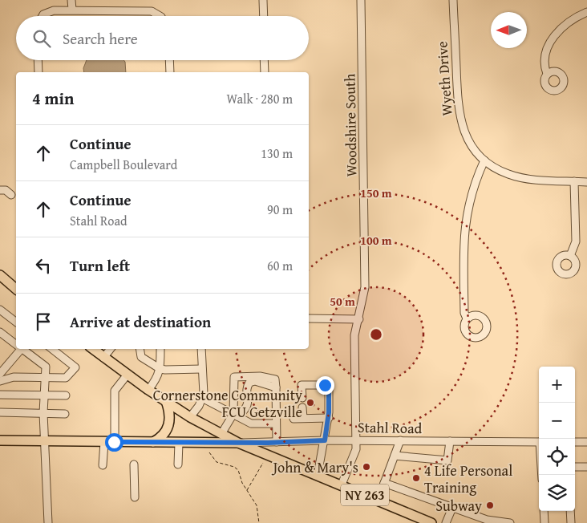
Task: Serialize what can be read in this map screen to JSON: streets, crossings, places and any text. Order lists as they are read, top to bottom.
{
  "streets": {
    "main road": ["NY 263"],
    "street": ["Wyeth Drive", "Woodshire South", "Stahl Road"]
  },
  "crossings": [
    ["Woodshire South", "Stahl Road"],
    ["Woodshire South", "NY 263"],
    ["Stahl Road", "NY 263"]
  ],
  "places": [
    "Cornerstone Community FCU Getzville",
    "John & Mary's",
    "4 Life Personal Training",
    "Subway"
  ],
  "north": "left",
  "page": {
    "search": "Search here",
    "heading": ["4 min", "Walk · 280 m"],
    "list": [
      ["Continue", "Campbell Boulevard", "130 m"],
      ["Continue", "Stahl Road", "90 m"],
      ["Turn left", "60 m"],
      "Arrive at destination"
    ],
    "map_buttons": ["+", "−"]
  },
  "rings": ["150 m", "100 m", "50 m"]
}
